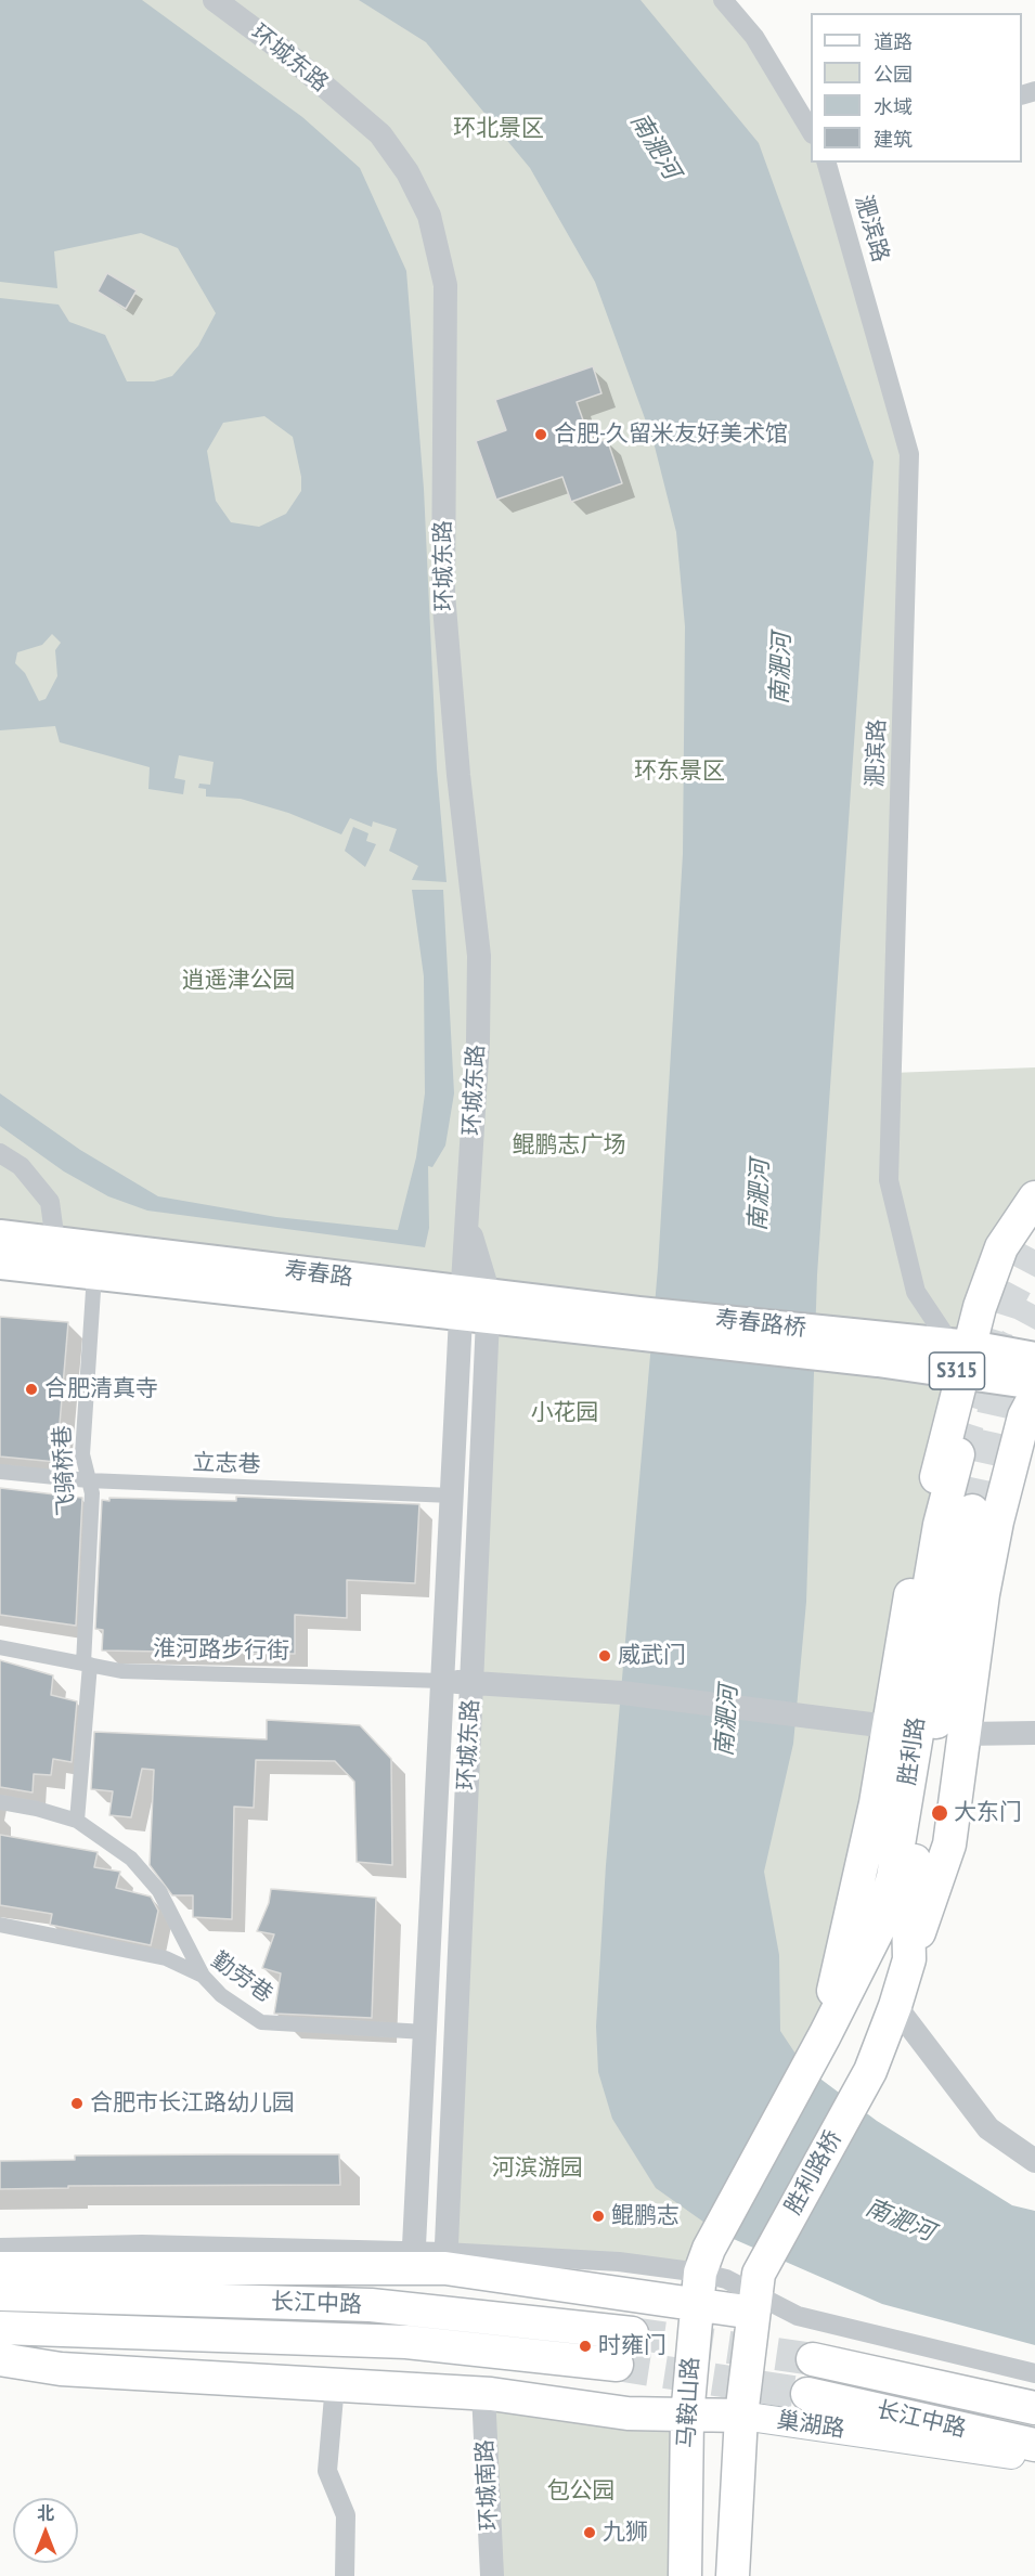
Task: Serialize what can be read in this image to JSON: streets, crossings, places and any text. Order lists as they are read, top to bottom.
{
  "streets": {
    "highway": [
      "胜利路",
      "胜利路桥",
      "长江中路",
      "马鞍山路"
    ],
    "main road": [
      "寿春路",
      "寿春路桥",
      "S315",
      "巢湖路"
    ],
    "street": [
      "环城东路",
      "淝滨路",
      "立志巷",
      "飞骑桥巷",
      "淮河路步行街",
      "勤劳巷",
      "环城南路"
    ]
  },
  "crossings": [
    ["环城东路", "寿春路"],
    ["环城东路", "立志巷"],
    ["环城东路", "淮河路步行街"],
    ["环城东路", "勤劳巷"],
    ["淝滨路", "寿春路桥"],
    ["淝滨路", "S315"],
    ["寿春路", "寿春路桥"],
    ["寿春路", "飞骑桥巷"],
    ["寿春路桥", "S315"],
    ["立志巷", "飞骑桥巷"],
    ["飞骑桥巷", "淮河路步行街"],
    ["胜利路", "胜利路桥"],
    ["胜利路", "马鞍山路"]
  ],
  "water": ["南淝河"],
  "parks": [
    "环北景区",
    "环东景区",
    "逍遥津公园",
    "鲲鹏志广场",
    "小花园",
    "河滨游园",
    "包公园"
  ],
  "places": [
    "合肥-久留米友好美术馆",
    "合肥清真寺",
    "威武门",
    "大东门",
    "合肥市长江路幼儿园",
    "鲲鹏志",
    "时雍门",
    "九狮"
  ],
  "legend": [
    "道路",
    "公园",
    "水域",
    "建筑"
  ],
  "north": "top"
}
